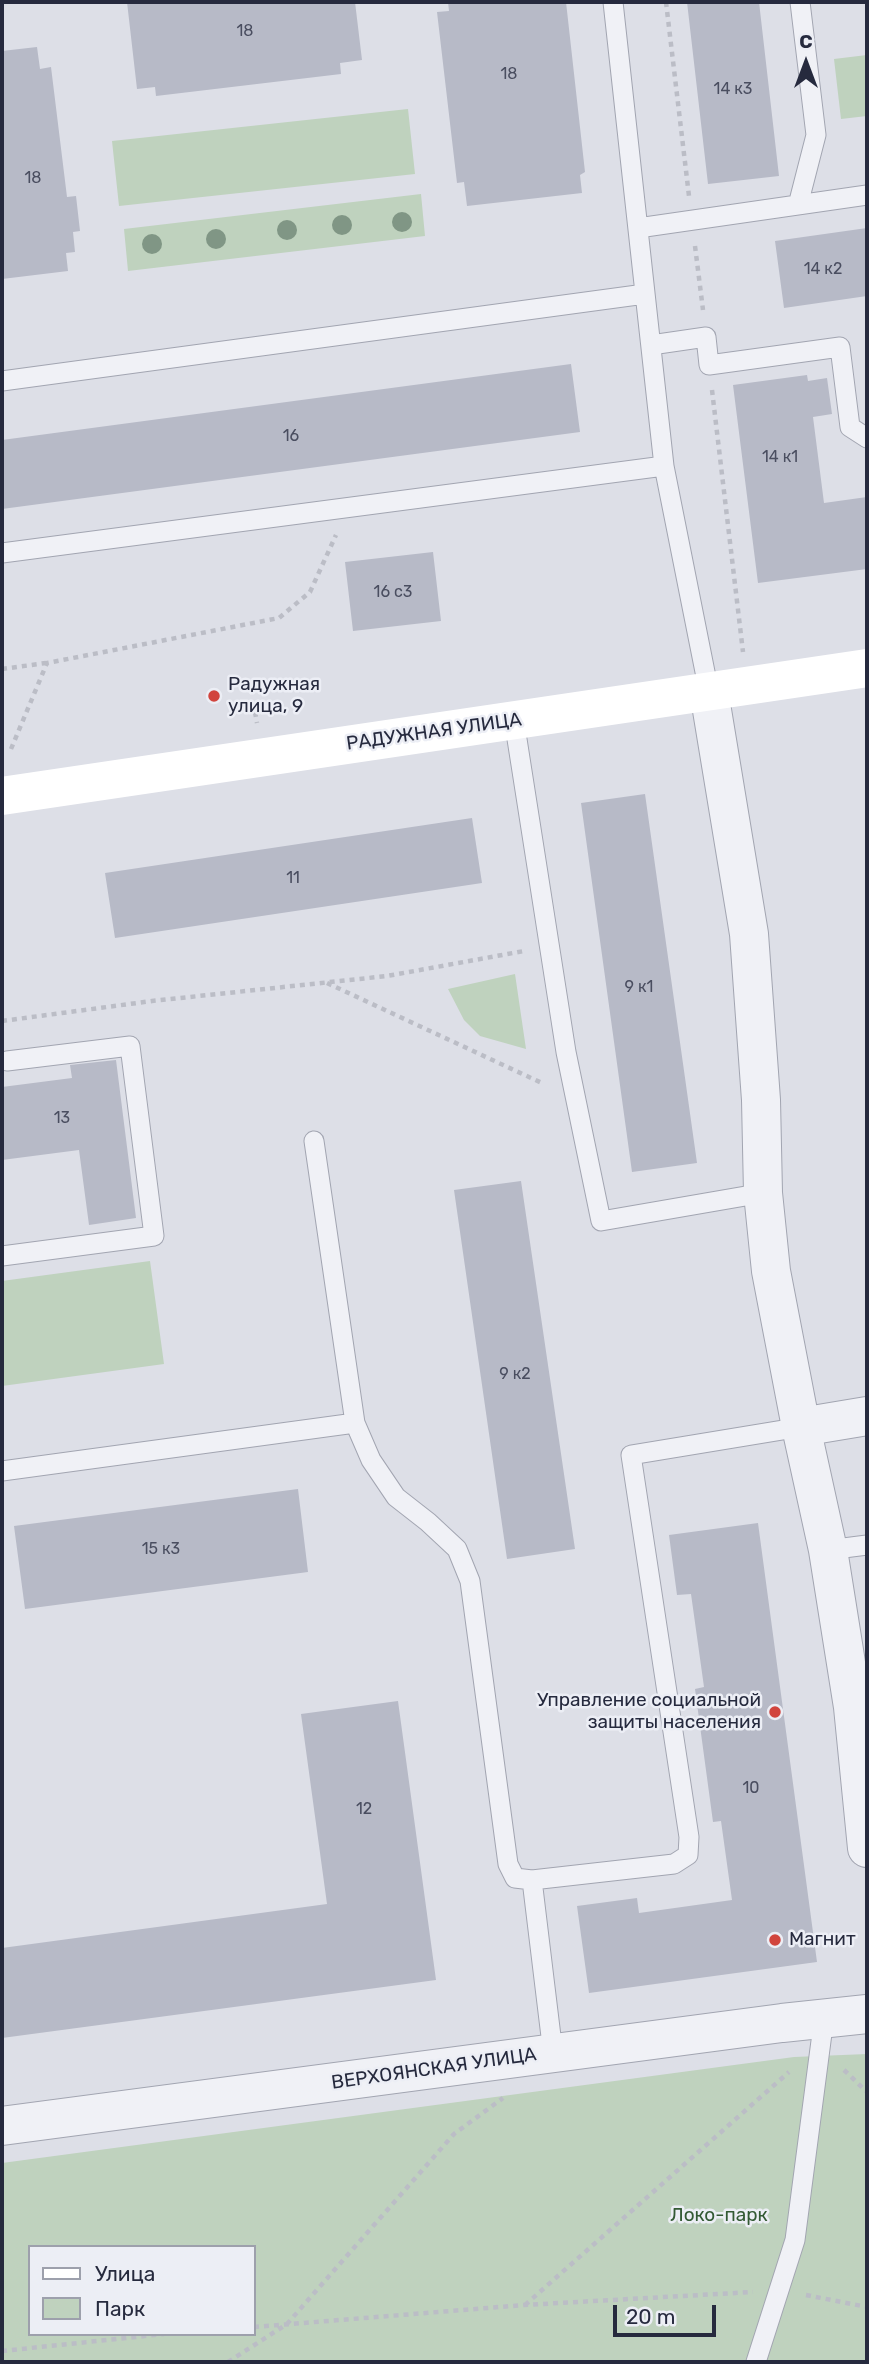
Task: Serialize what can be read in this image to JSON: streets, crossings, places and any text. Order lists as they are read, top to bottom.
{
  "streets": {
    "street": ["РАДУЖНАЯ УЛИЦА", "ВЕРХОЯНСКАЯ УЛИЦА"]
  },
  "parks": ["Локо-парк"],
  "places": ["Радужная улица, 9", "Управление социальной защиты населения", "Магнит"],
  "house_numbers": [
    "18",
    "18",
    "14 к3",
    "18",
    "14 к2",
    "16",
    "14 к1",
    "16 с3",
    "11",
    "9 к1",
    "13",
    "9 к2",
    "15 к3",
    "10",
    "12"
  ],
  "legend": ["Улица", "Парк"],
  "scale_bar": "20 m",
  "north": "top"
}
